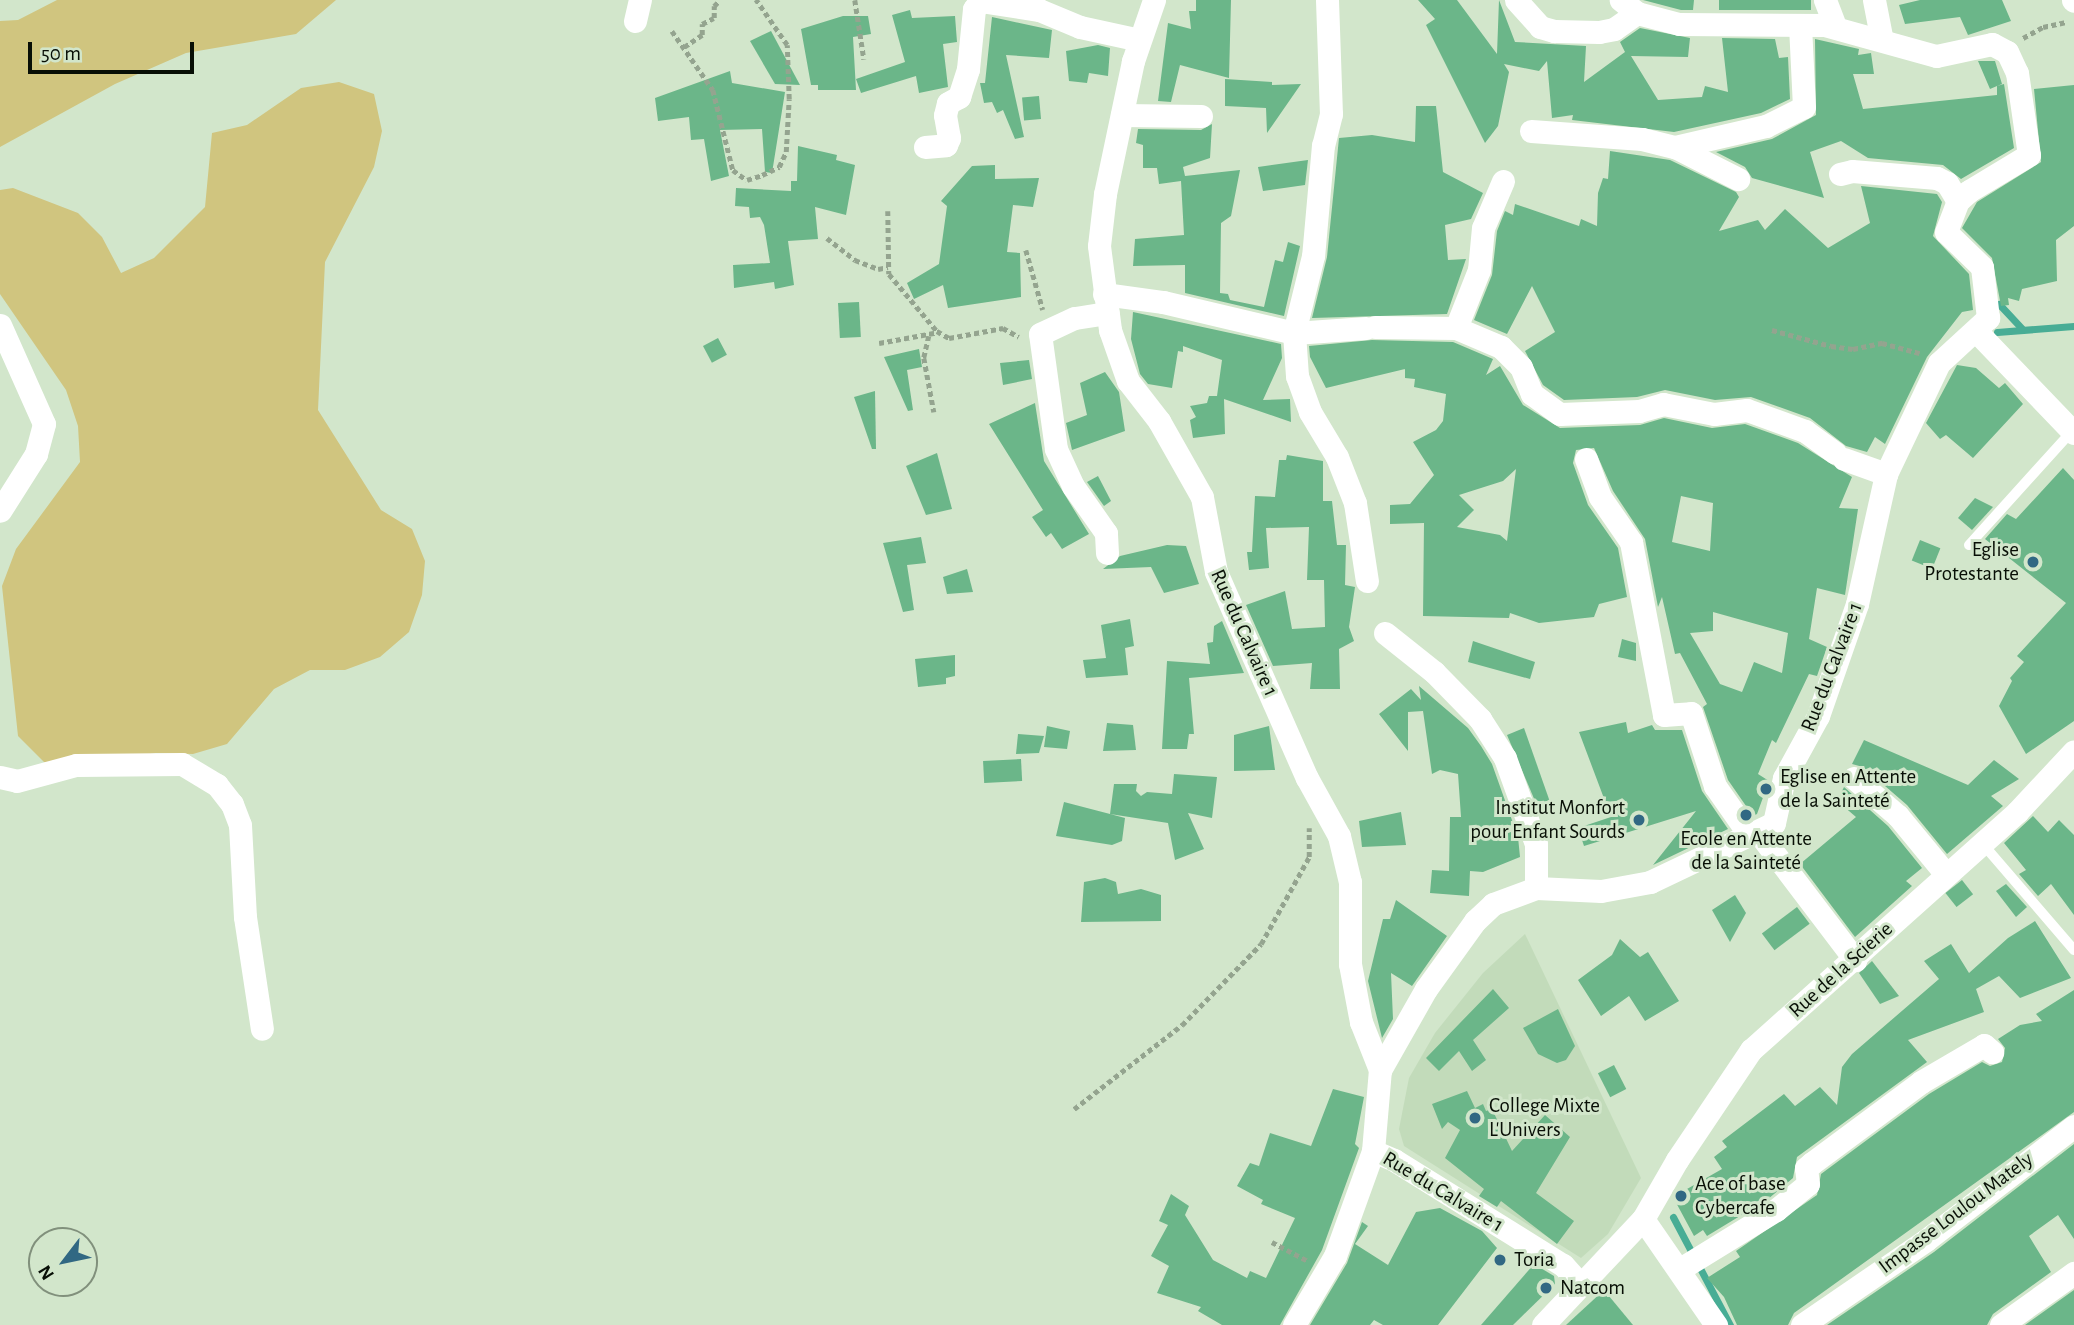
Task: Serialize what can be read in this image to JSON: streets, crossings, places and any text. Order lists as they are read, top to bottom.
{
  "streets": {
    "street": ["Rue du Calvaire 1", "Rue de la Scierie", "Impasse Loulou Mately"]
  },
  "crossings": [
    ["Rue du Calvaire 1", "Rue de la Scierie"]
  ],
  "places": [
    "Eglise Protestante",
    "Eglise en Attente de la Sainteté",
    "Ecole en Attente de la Sainteté",
    "Institut Monfort pour Enfant Sourds",
    "College Mixte L'Univers",
    "Ace of base Cybercafe",
    "Toria",
    "Natcom"
  ],
  "scale_bar": "50 m",
  "north": "bottom left"
}
